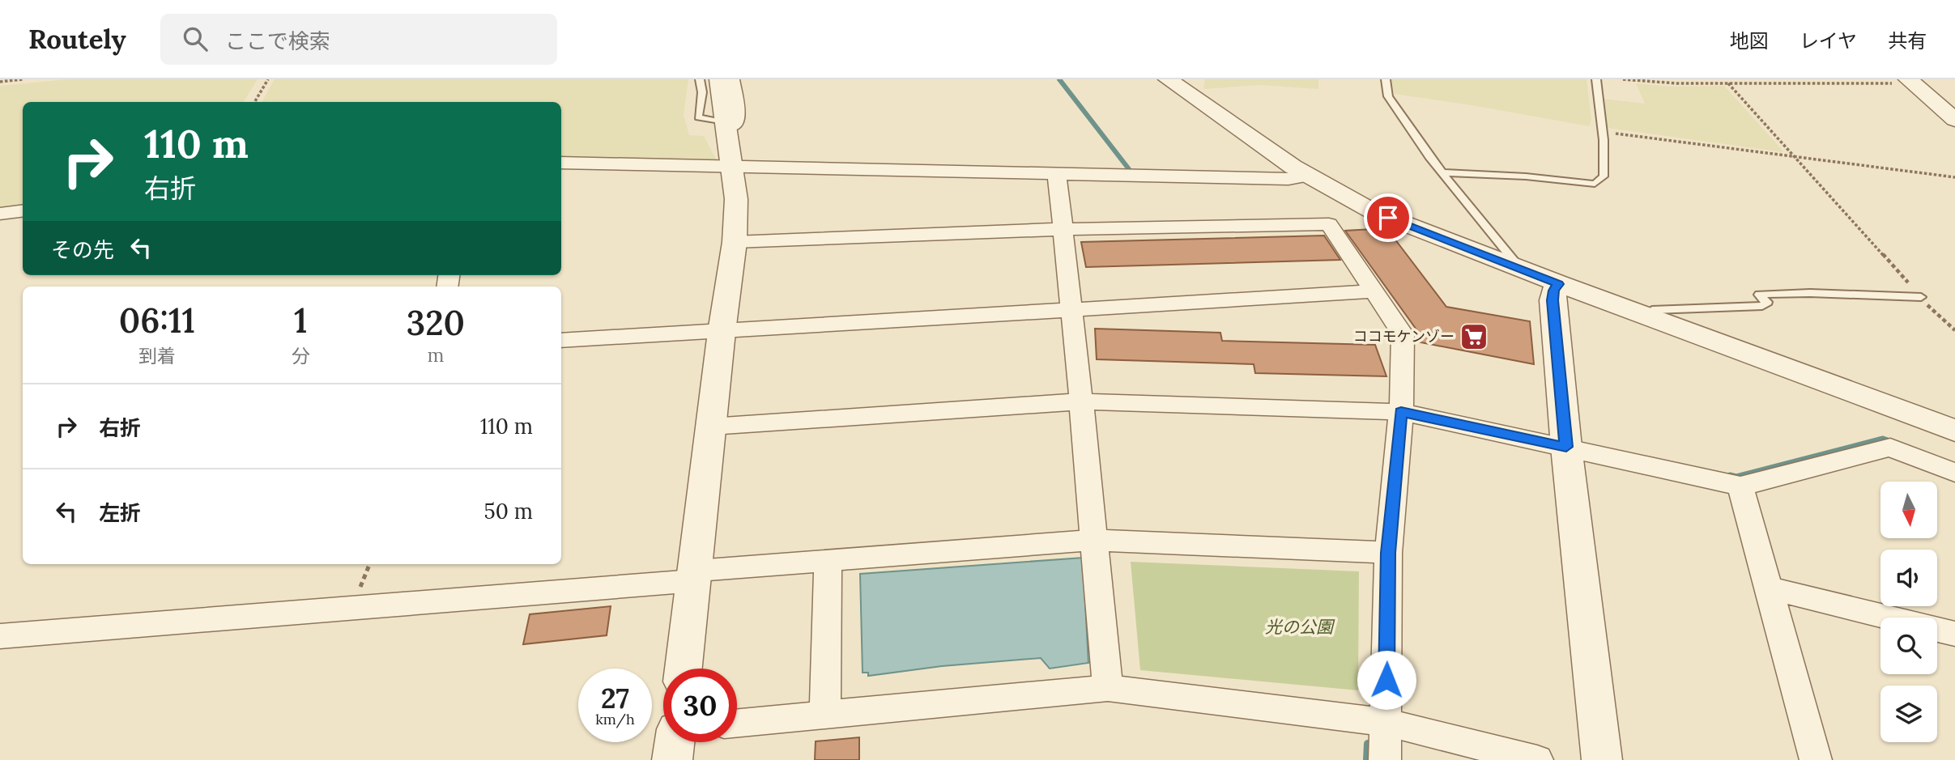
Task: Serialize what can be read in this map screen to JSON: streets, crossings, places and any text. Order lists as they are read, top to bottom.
{
  "parks": ["光の公園"],
  "places": {
    "supermarket": ["ココモケンゾー"]
  },
  "north": "bottom",
  "page": {
    "header": "Routely",
    "search": "ここで検索",
    "nav": ["地図", "レイヤ", "共有"],
    "turn": ["110 m", "右折"],
    "then": "その先",
    "eta": [
      "06:11",
      "到着",
      "1",
      "分",
      "320",
      "m"
    ],
    "list": [
      {
        "name": "右折",
        "value": "110 m"
      },
      {
        "name": "左折",
        "value": "50 m"
      }
    ],
    "speed": "27 km/h",
    "limit": "30"
  }
}
